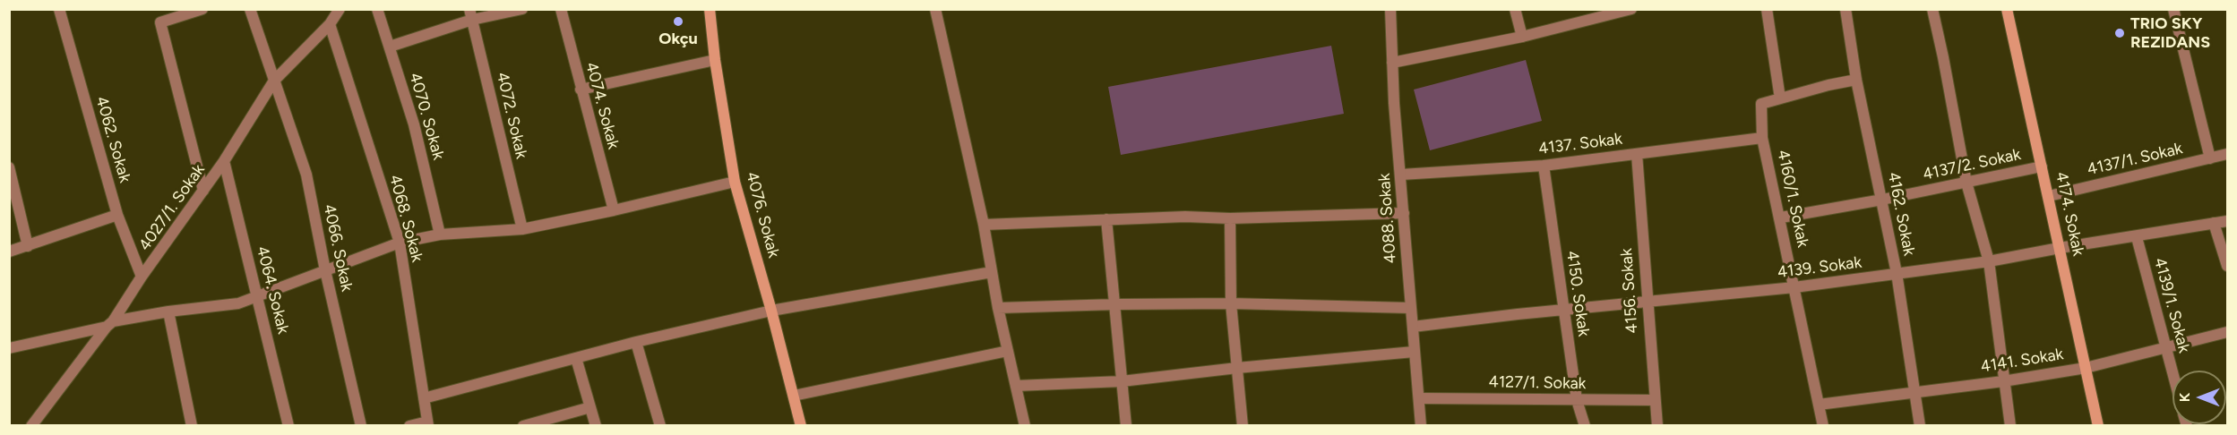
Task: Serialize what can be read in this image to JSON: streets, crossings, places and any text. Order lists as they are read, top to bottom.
{
  "streets": {
    "main road": ["4174. Sokak", "4076. Sokak"],
    "street": [
      "4074. Sokak",
      "4072. Sokak",
      "4070. Sokak",
      "4062. Sokak",
      "4137. Sokak",
      "4137/1. Sokak",
      "4137/2. Sokak",
      "4160/1. Sokak",
      "4027/1. Sokak",
      "4162. Sokak",
      "4068. Sokak",
      "4088. Sokak",
      "4066. Sokak",
      "4139. Sokak",
      "4064. Sokak",
      "4156. Sokak",
      "4150. Sokak",
      "4139/1. Sokak",
      "4141. Sokak",
      "4127/1. Sokak"
    ]
  },
  "crossings": [
    ["4062. Sokak", "4027/1. Sokak"],
    ["4137. Sokak", "4160/1. Sokak"],
    ["4137. Sokak", "4088. Sokak"],
    ["4137. Sokak", "4156. Sokak"],
    ["4137. Sokak", "4150. Sokak"],
    ["4137/1. Sokak", "4174. Sokak"],
    ["4137/2. Sokak", "4160/1. Sokak"],
    ["4137/2. Sokak", "4162. Sokak"],
    ["4137/2. Sokak", "4174. Sokak"],
    ["4160/1. Sokak", "4139. Sokak"],
    ["4160/1. Sokak", "4141. Sokak"],
    ["4027/1. Sokak", "4068. Sokak"],
    ["4027/1. Sokak", "4066. Sokak"],
    ["4027/1. Sokak", "4064. Sokak"],
    ["4162. Sokak", "4139. Sokak"],
    ["4162. Sokak", "4141. Sokak"],
    ["4174. Sokak", "4139. Sokak"],
    ["4174. Sokak", "4141. Sokak"],
    ["4088. Sokak", "4139. Sokak"],
    ["4088. Sokak", "4127/1. Sokak"],
    ["4139. Sokak", "4156. Sokak"],
    ["4139. Sokak", "4150. Sokak"],
    ["4139. Sokak", "4139/1. Sokak"],
    ["4156. Sokak", "4127/1. Sokak"],
    ["4150. Sokak", "4127/1. Sokak"],
    ["4139/1. Sokak", "4141. Sokak"]
  ],
  "places": ["Okçu", "TRIO SKY REZIDANS"],
  "north": "left"
}
